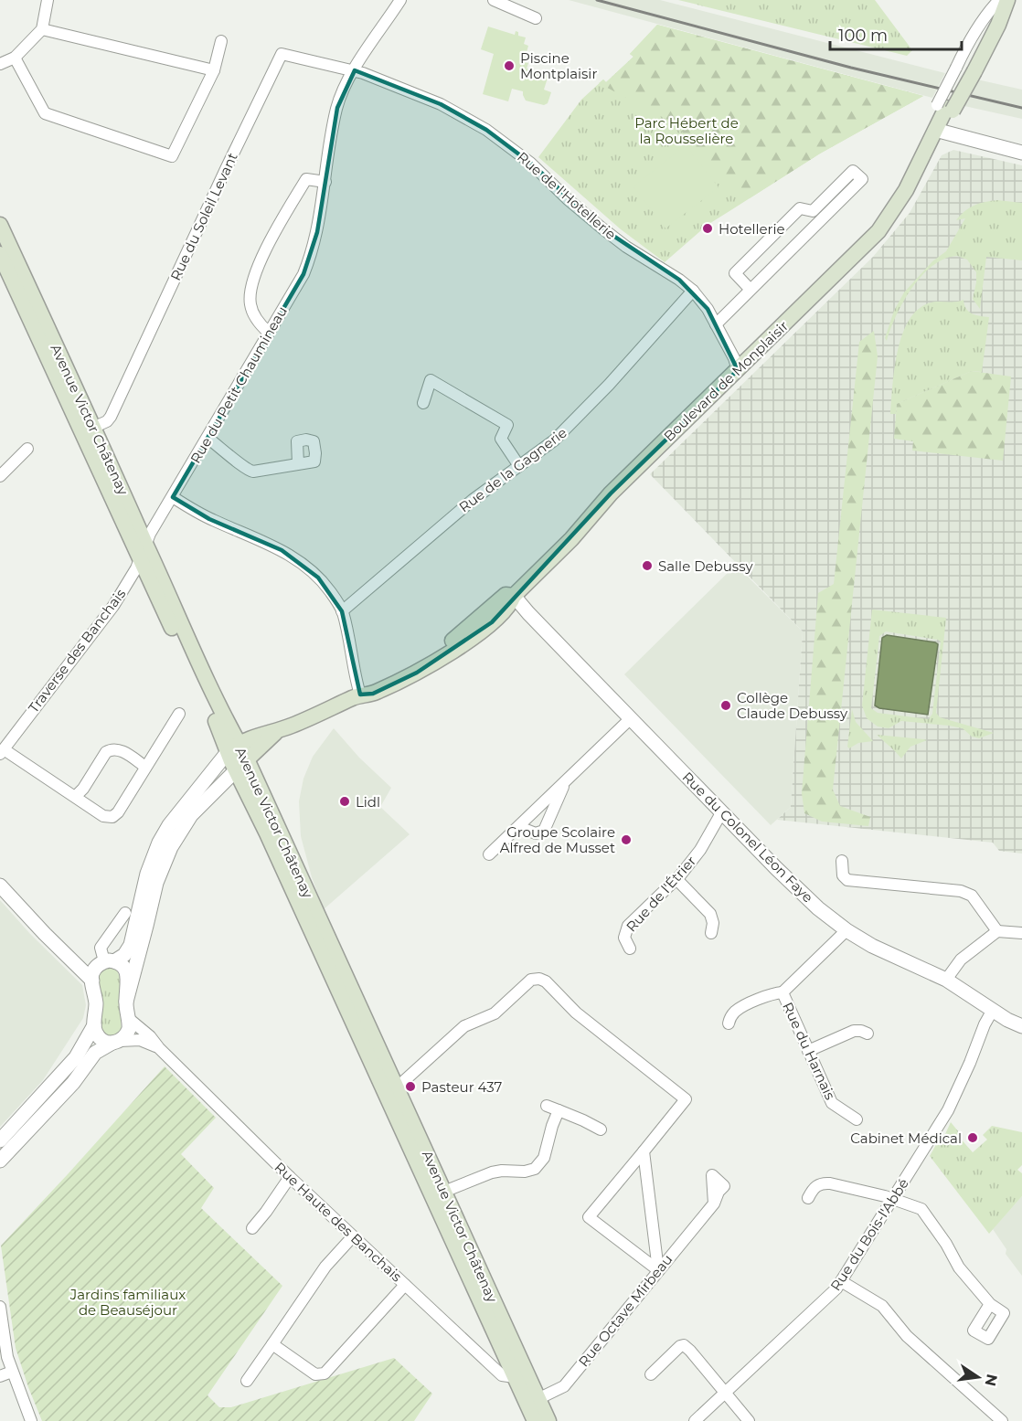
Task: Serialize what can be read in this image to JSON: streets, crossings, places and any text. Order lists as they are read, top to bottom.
{
  "streets": {
    "main road": ["Boulevard de Monplaisir", "Avenue Victor Châtenay"],
    "street": [
      "Rue de l'Hotellerie",
      "Rue du Soleil Levant",
      "Rue du Petit Chaumineau",
      "Rue de la Gagnerie",
      "Traverse des Banchais",
      "Rue du Colonel Léon Faye",
      "Rue de l'Étrier",
      "Rue du Harnais",
      "Rue Haute des Banchais",
      "Rue du Bois-l'Abbé",
      "Rue Octave Mirbeau"
    ]
  },
  "crossings": [
    ["Rue de l'Hotellerie", "Rue du Soleil Levant"],
    ["Rue de l'Hotellerie", "Boulevard de Monplaisir"],
    ["Rue de l'Hotellerie", "Rue du Petit Chaumineau"],
    ["Rue de l'Hotellerie", "Rue de la Gagnerie"],
    ["Rue du Soleil Levant", "Rue du Petit Chaumineau"],
    ["Rue du Soleil Levant", "Avenue Victor Châtenay"],
    ["Boulevard de Monplaisir", "Avenue Victor Châtenay"],
    ["Boulevard de Monplaisir", "Rue du Colonel Léon Faye"],
    ["Rue du Petit Chaumineau", "Avenue Victor Châtenay"],
    ["Rue du Petit Chaumineau", "Traverse des Banchais"],
    ["Avenue Victor Châtenay", "Traverse des Banchais"],
    ["Avenue Victor Châtenay", "Rue Haute des Banchais"],
    ["Avenue Victor Châtenay", "Rue Octave Mirbeau"],
    ["Rue du Colonel Léon Faye", "Rue de l'Étrier"],
    ["Rue du Colonel Léon Faye", "Rue du Harnais"],
    ["Rue du Colonel Léon Faye", "Rue du Bois-l'Abbé"]
  ],
  "parks": ["Parc Hébert de la Rousselière", "Jardins familiaux de Beauséjour"],
  "places": [
    "Piscine Montplaisir",
    "Hotellerie",
    "Salle Debussy",
    "Collège Claude Debussy",
    "Lidl",
    "Groupe Scolaire Alfred de Musset",
    "Pasteur 437",
    "Cabinet Médical"
  ],
  "scale_bar": "100 m",
  "north": "right"
}
